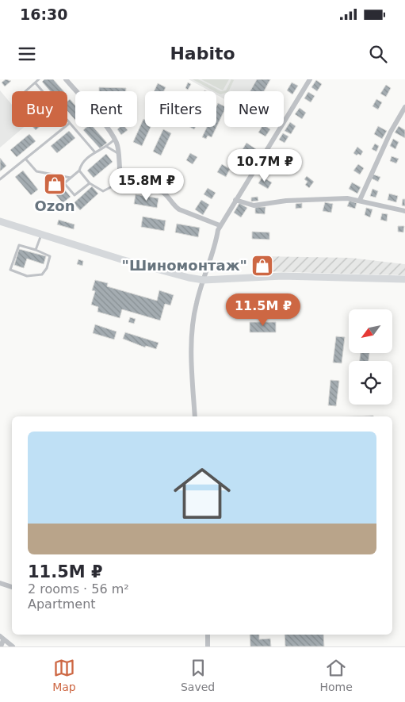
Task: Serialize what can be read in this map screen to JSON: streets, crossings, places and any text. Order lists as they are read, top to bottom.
{
  "places": {
    "shop": ["Ozon", "\"Шиномонтаж\""]
  },
  "north": "bottom left",
  "page": {
    "status": "16:30",
    "header": "Habito",
    "chip": [
      "Buy",
      "Rent",
      "Filters",
      "New"
    ],
    "price": ["10.7M ₽", "15.8M ₽", "11.5M ₽"],
    "list": [
      {
        "name": "11.5M ₽",
        "note": "2 rooms · 56 m² · Apartment"
      }
    ],
    "tabs": ["Map", "Saved", "Home"]
  }
}
